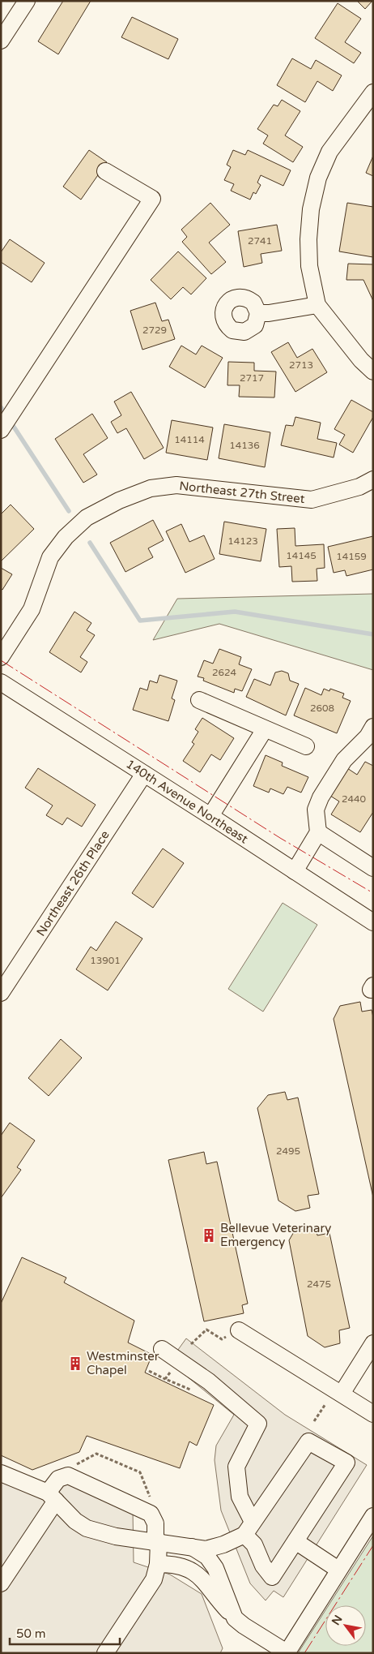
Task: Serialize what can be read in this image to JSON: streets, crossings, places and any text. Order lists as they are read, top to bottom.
{
  "streets": {
    "street": ["Northeast 27th Street", "140th Avenue Northeast", "Northeast 26th Place"]
  },
  "crossings": [
    ["140th Avenue Northeast", "Northeast 26th Place"]
  ],
  "places": {
    "building": ["Bellevue Veterinary Emergency", "Westminster Chapel"]
  },
  "house_numbers": [
    "2741",
    "2729",
    "2713",
    "2717",
    "14114",
    "14136",
    "14123",
    "14145",
    "14159",
    "2624",
    "2608",
    "2440",
    "13901",
    "2495",
    "2475"
  ],
  "scale_bar": "50 m",
  "north": "top left"
}
